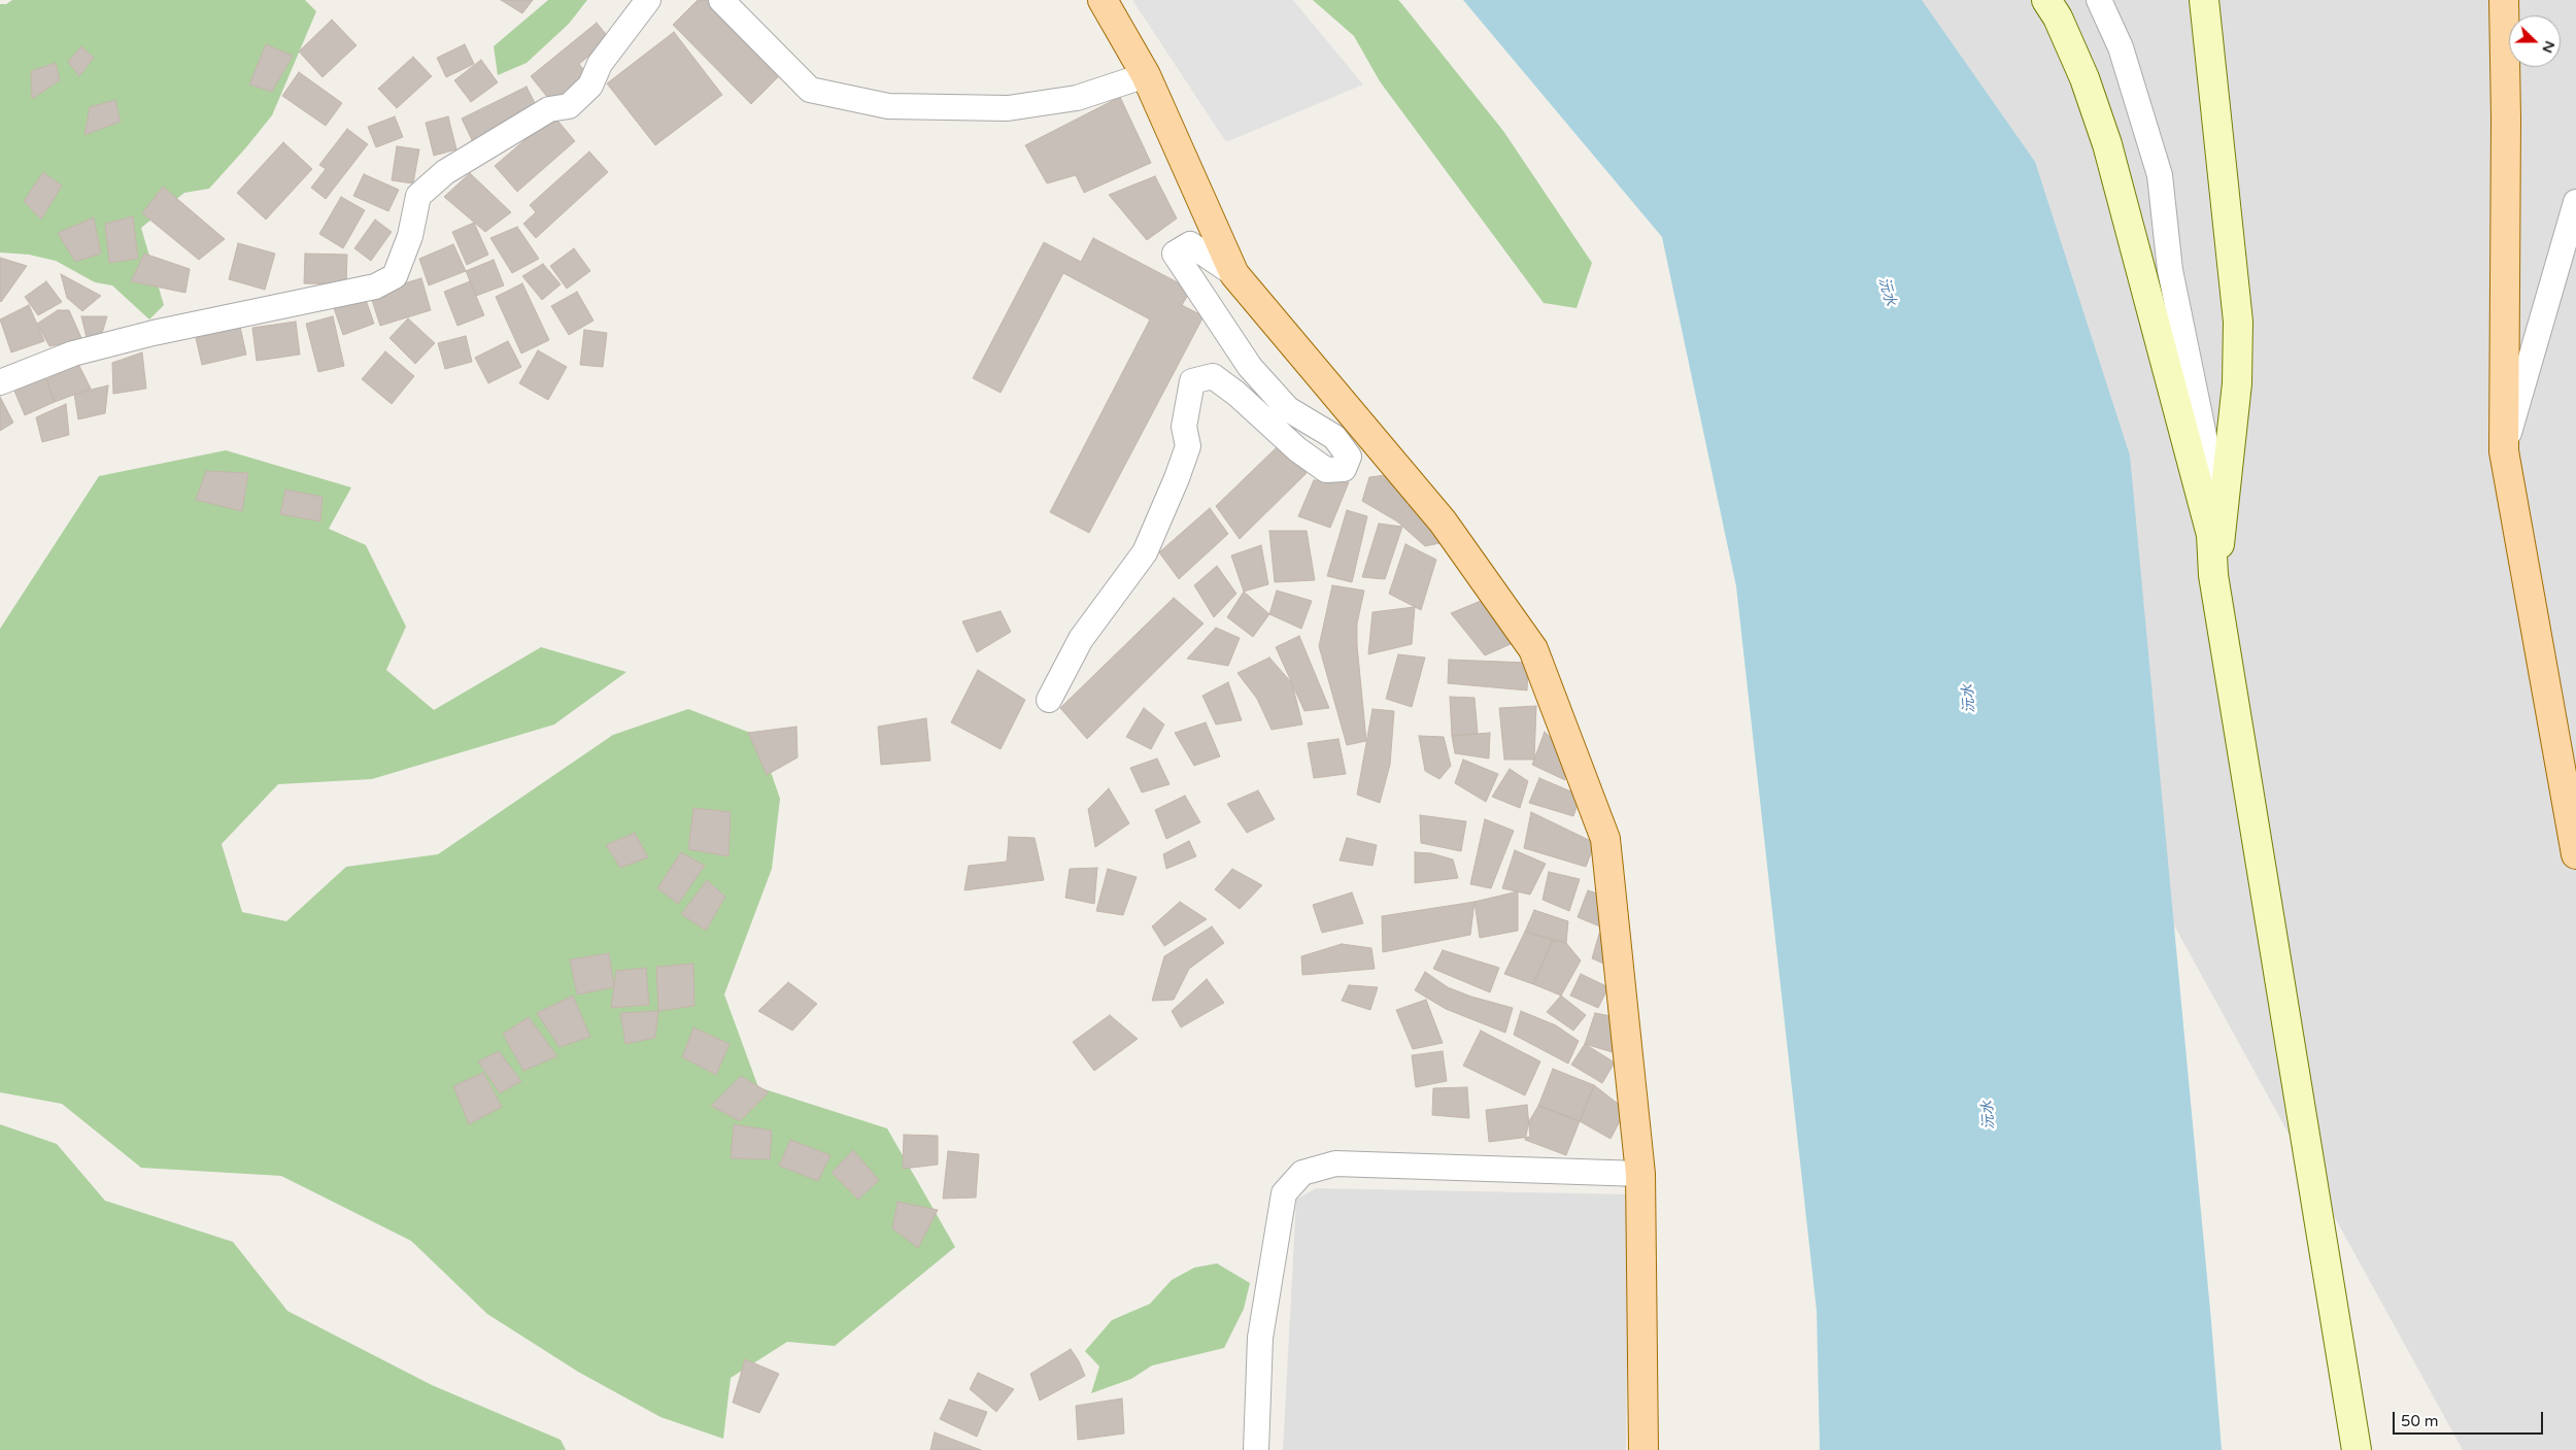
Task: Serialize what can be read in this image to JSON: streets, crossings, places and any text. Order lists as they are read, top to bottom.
{
  "water": ["沅水"],
  "scale_bar": "50 m",
  "north": "right"
}
